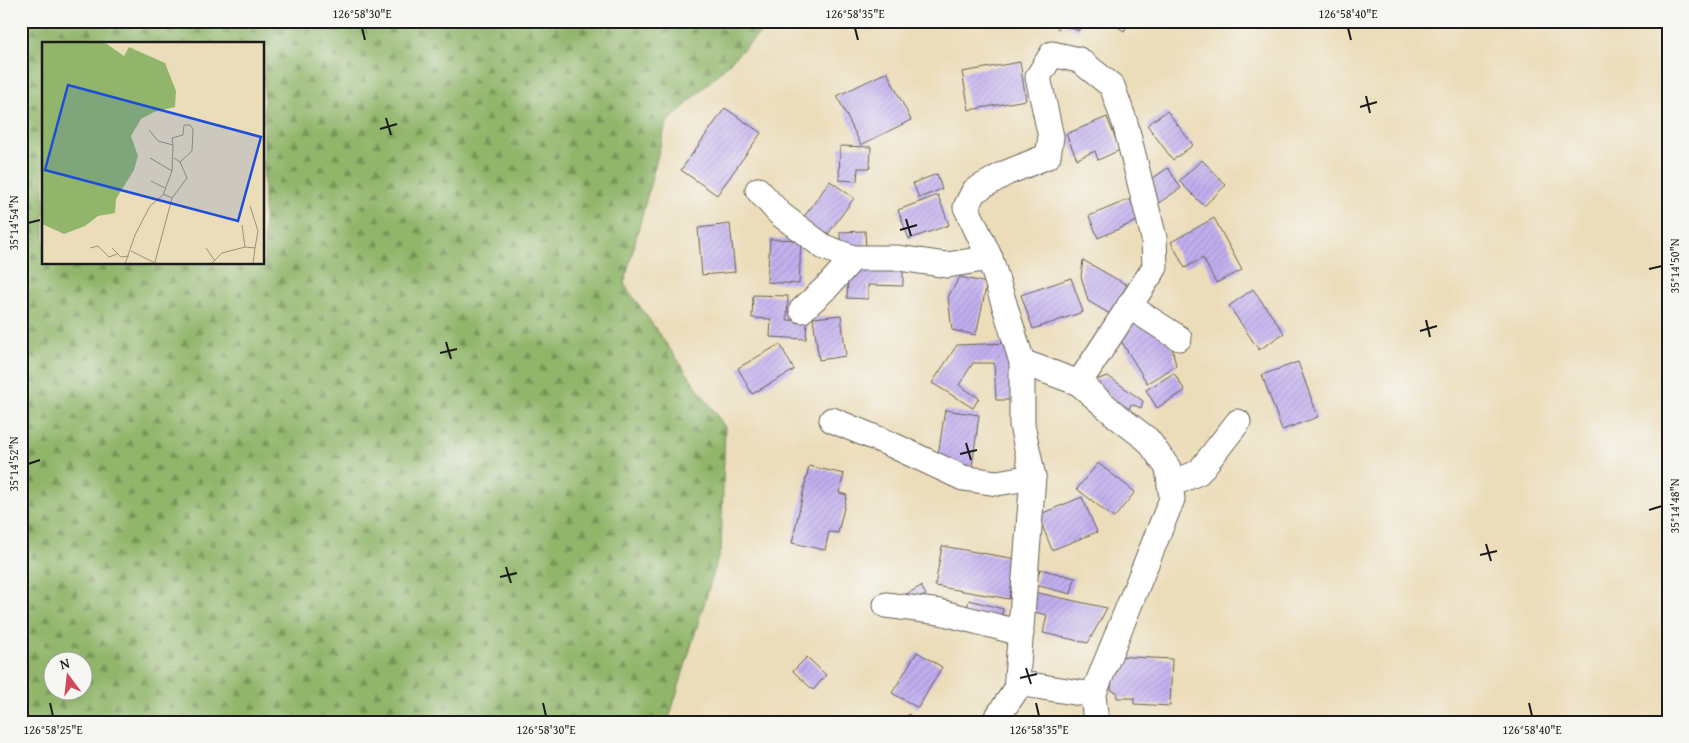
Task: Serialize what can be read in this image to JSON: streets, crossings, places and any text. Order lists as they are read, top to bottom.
{
  "north": "top",
  "coordinates": [
    "126°58'30\"E",
    "126°58'35\"E",
    "126°58'40\"E",
    "35°14'54\"N",
    "35°14'50\"N",
    "35°14'52\"N",
    "35°14'48\"N",
    "126°58'25\"E"
  ]
}
